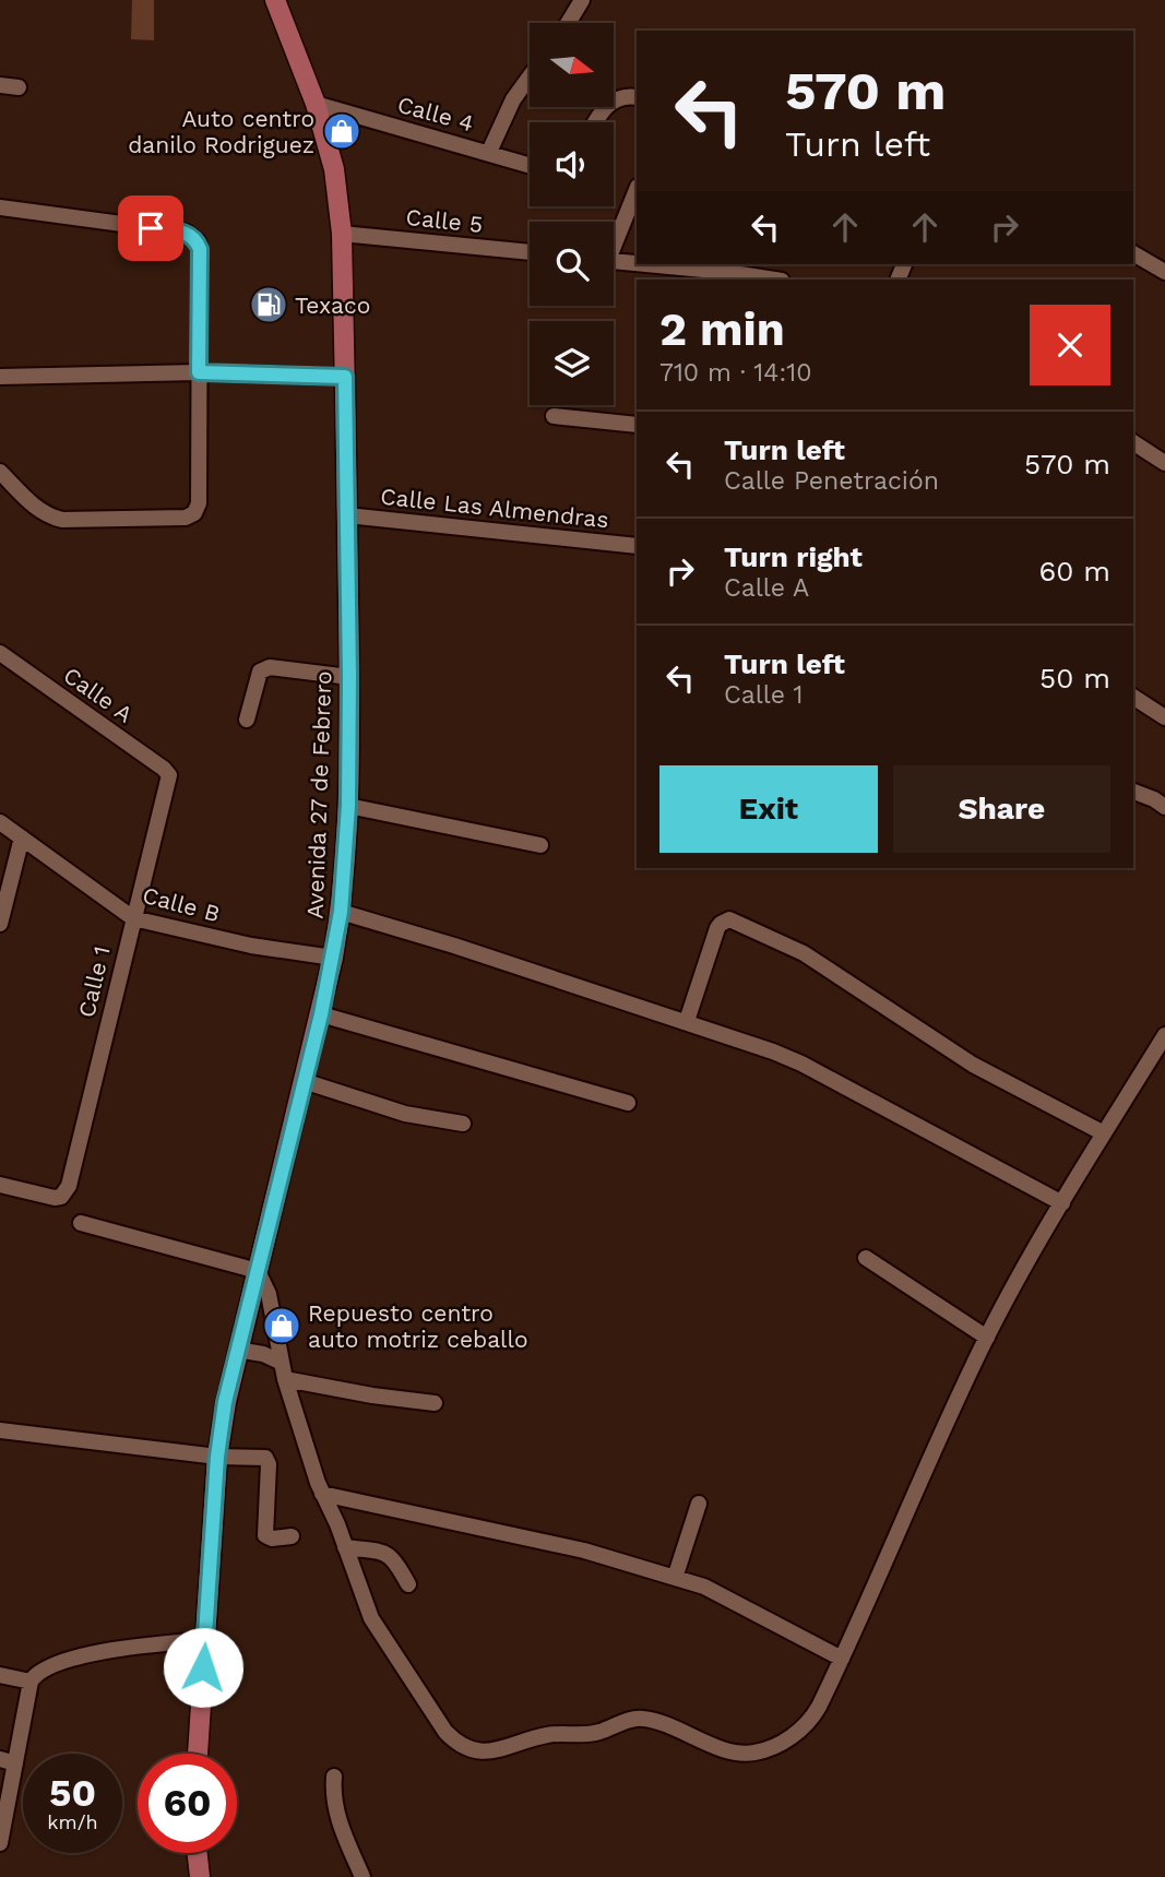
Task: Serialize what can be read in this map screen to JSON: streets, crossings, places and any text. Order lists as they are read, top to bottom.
{
  "streets": {
    "main road": ["Avenida 27 de Febrero"],
    "street": [
      "Calle 4",
      "Calle 5",
      "Calle Las Almendras",
      "Calle A",
      "Calle B",
      "Calle 1"
    ]
  },
  "crossings": [
    ["Calle 4", "Avenida 27 de Febrero"],
    ["Calle 5", "Avenida 27 de Febrero"],
    ["Calle Las Almendras", "Avenida 27 de Febrero"],
    ["Calle A", "Calle 1"],
    ["Avenida 27 de Febrero", "Calle B"],
    ["Calle B", "Calle 1"]
  ],
  "places": {
    "shop": ["Auto centro danilo Rodriguez", "Repuesto centro auto motriz ceballo"],
    "fuel station": ["Texaco"]
  },
  "north": "right",
  "page": {
    "turn": ["570 m", "Turn left"],
    "heading": ["2 min", "710 m · 14:10"],
    "list": [
      {
        "name": "Turn left",
        "note": "Calle Penetración",
        "value": "570 m"
      },
      {
        "name": "Turn right",
        "note": "Calle A",
        "value": "60 m"
      },
      {
        "name": "Turn left",
        "note": "Calle 1",
        "value": "50 m"
      }
    ],
    "buttons": ["Exit", "Share"],
    "speed": "50 km/h",
    "limit": "60"
  }
}
